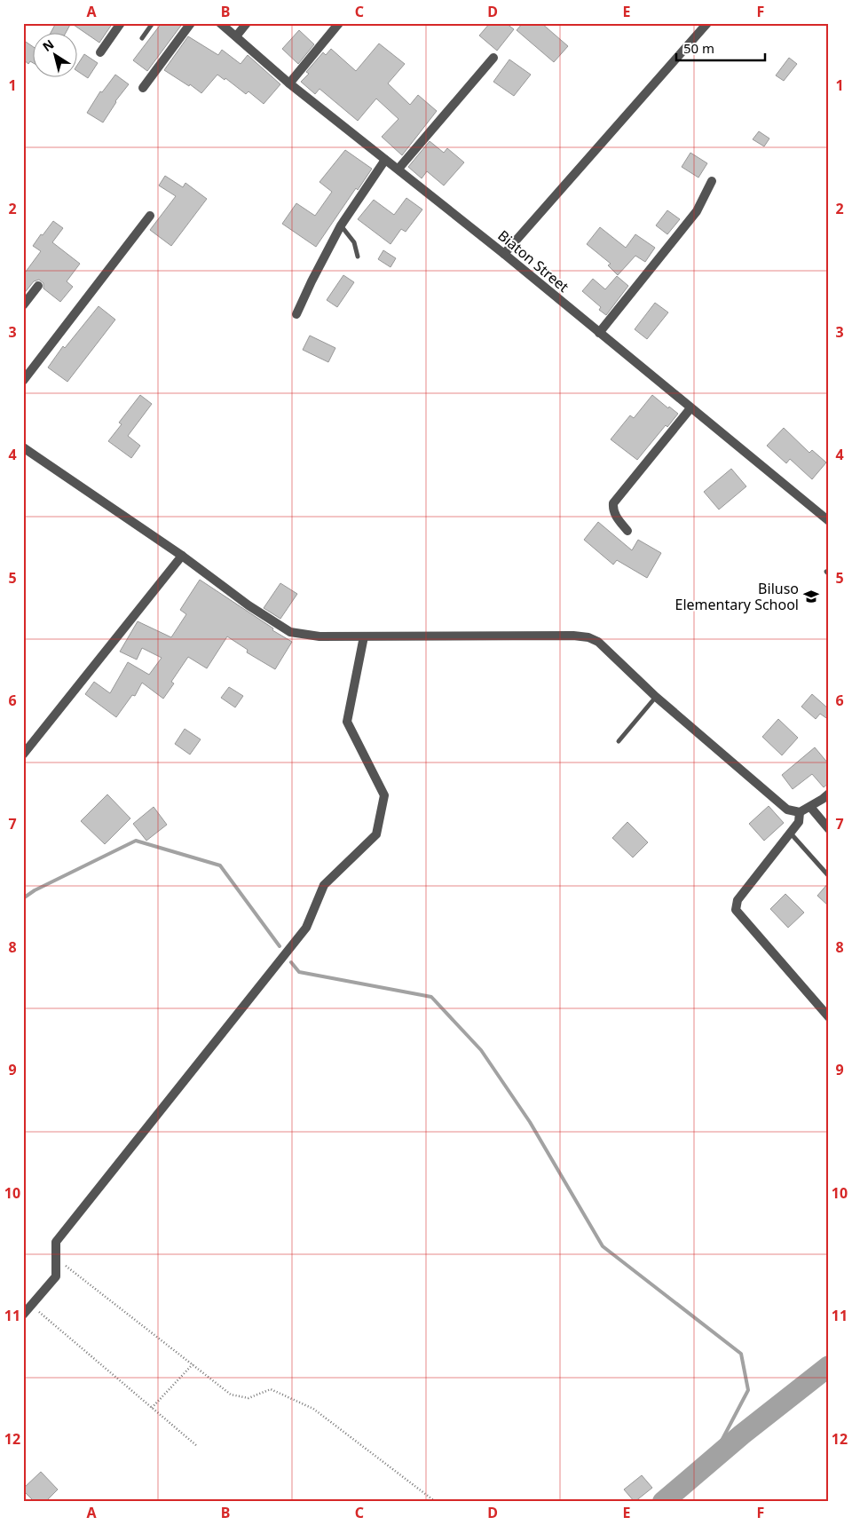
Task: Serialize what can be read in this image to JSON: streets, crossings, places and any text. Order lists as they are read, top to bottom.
{
  "streets": {
    "street": ["Biaton Street"]
  },
  "places": {
    "school or university": ["Biluso Elementary School"]
  },
  "scale_bar": "50 m",
  "north": "top left",
  "grid": {
    "columns": [
      "A",
      "B",
      "C",
      "D",
      "E",
      "F"
    ],
    "rows": [
      "1",
      "2",
      "3",
      "4",
      "5",
      "6",
      "7",
      "8",
      "9",
      "10",
      "11",
      "12"
    ]
  }
}
